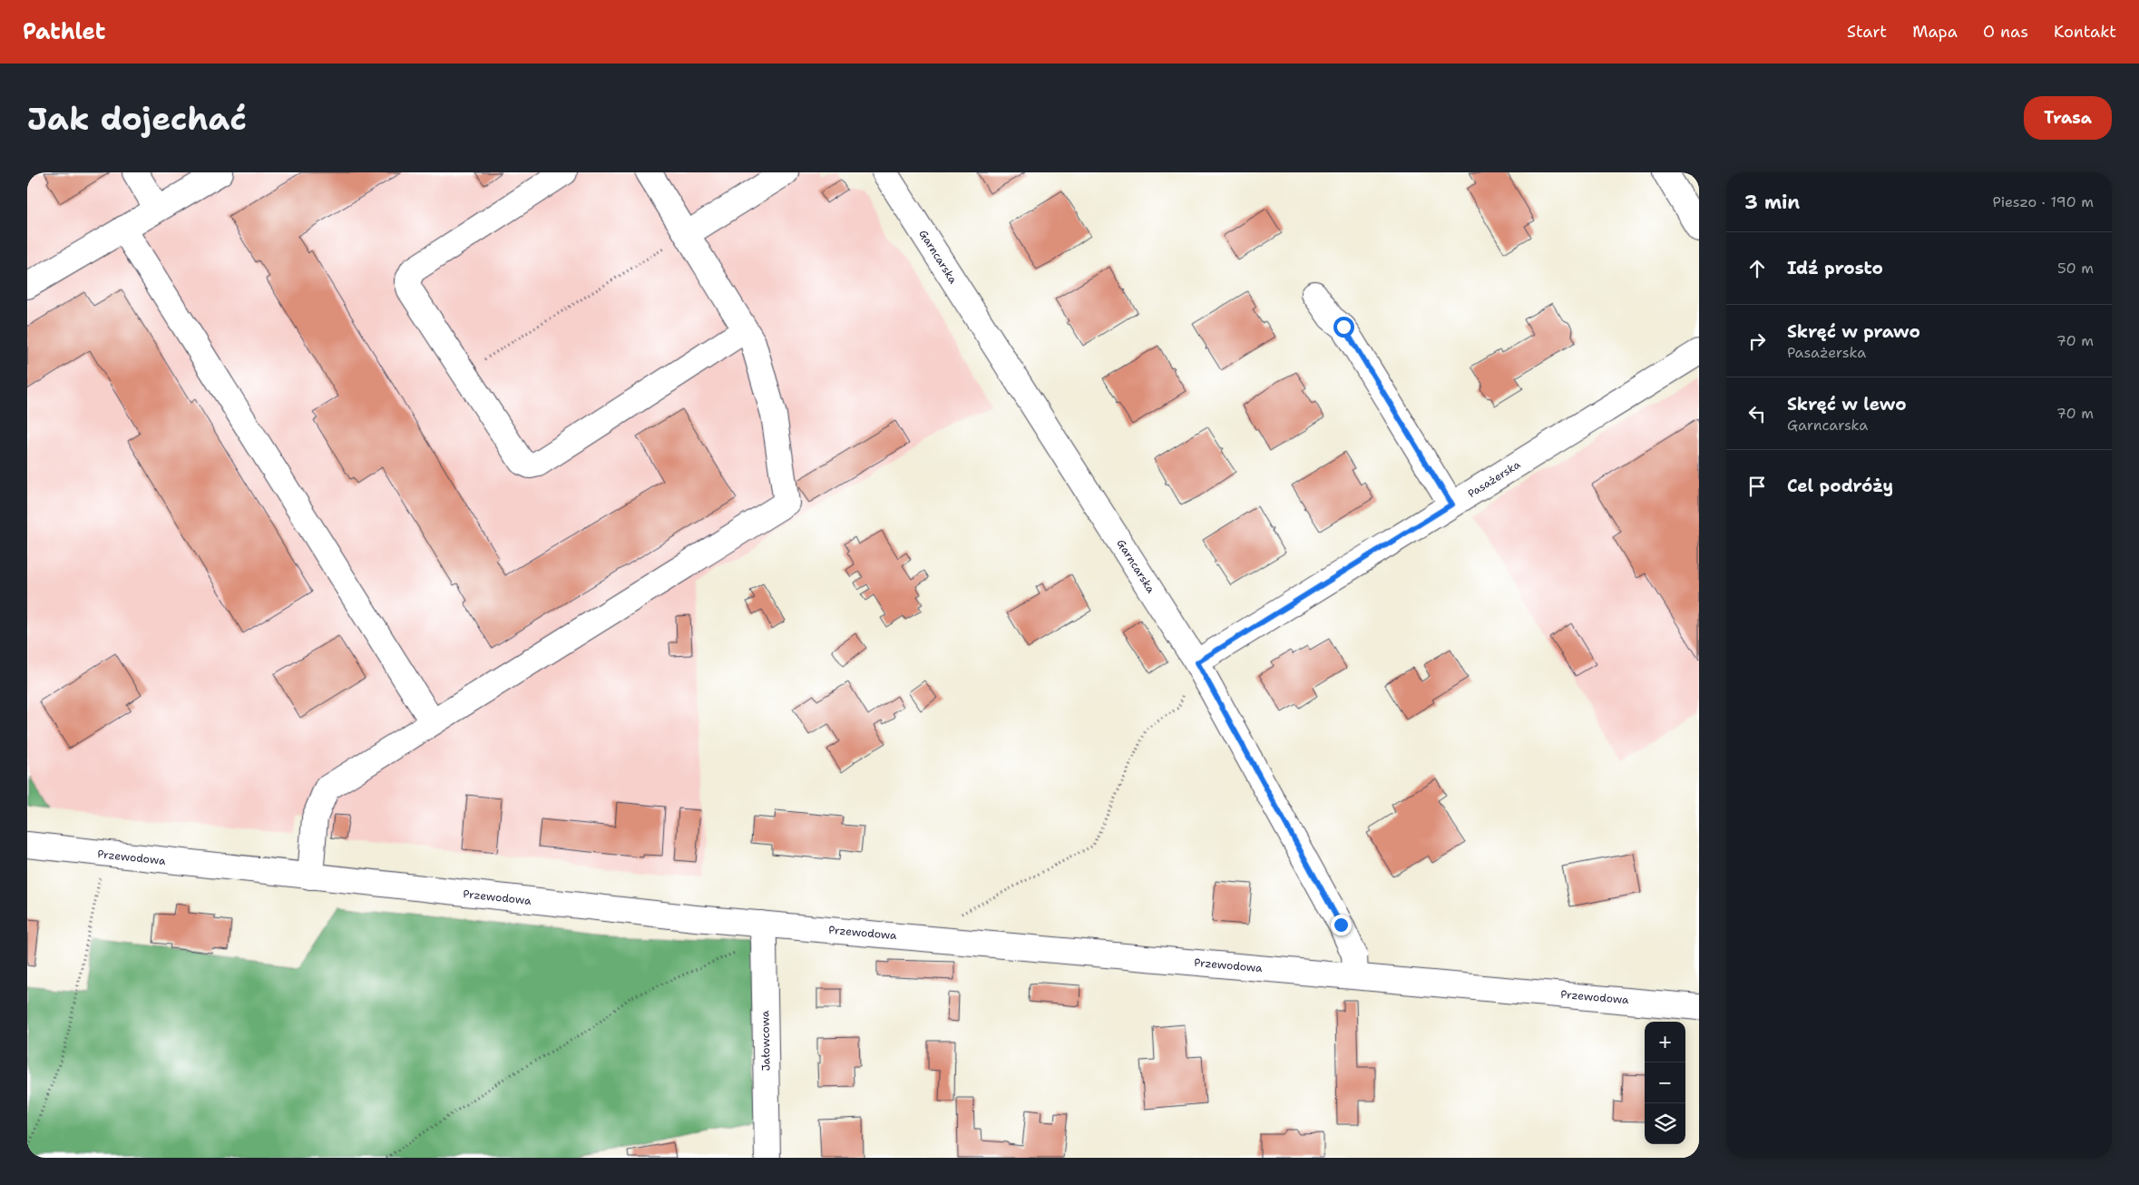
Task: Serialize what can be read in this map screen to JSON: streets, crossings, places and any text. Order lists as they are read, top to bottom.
{
  "streets": {
    "street": [
      "Garncarska",
      "Pasażerska",
      "Przewodowa",
      "Jałowcowa"
    ]
  },
  "crossings": [
    ["Garncarska", "Pasażerska"],
    ["Garncarska", "Przewodowa"],
    ["Przewodowa", "Jałowcowa"]
  ],
  "page": {
    "header": "Pathlet",
    "nav": [
      "Start",
      "Mapa",
      "O nas",
      "Kontakt"
    ],
    "buttons": "Trasa",
    "title": "Jak dojechać",
    "heading": ["3 min", "Pieszo · 190 m"],
    "list": [
      ["Idź prosto", "50 m"],
      ["Skręć w prawo", "Pasażerska", "70 m"],
      ["Skręć w lewo", "Garncarska", "70 m"],
      "Cel podróży"
    ],
    "map_buttons": ["+", "−"]
  }
}
